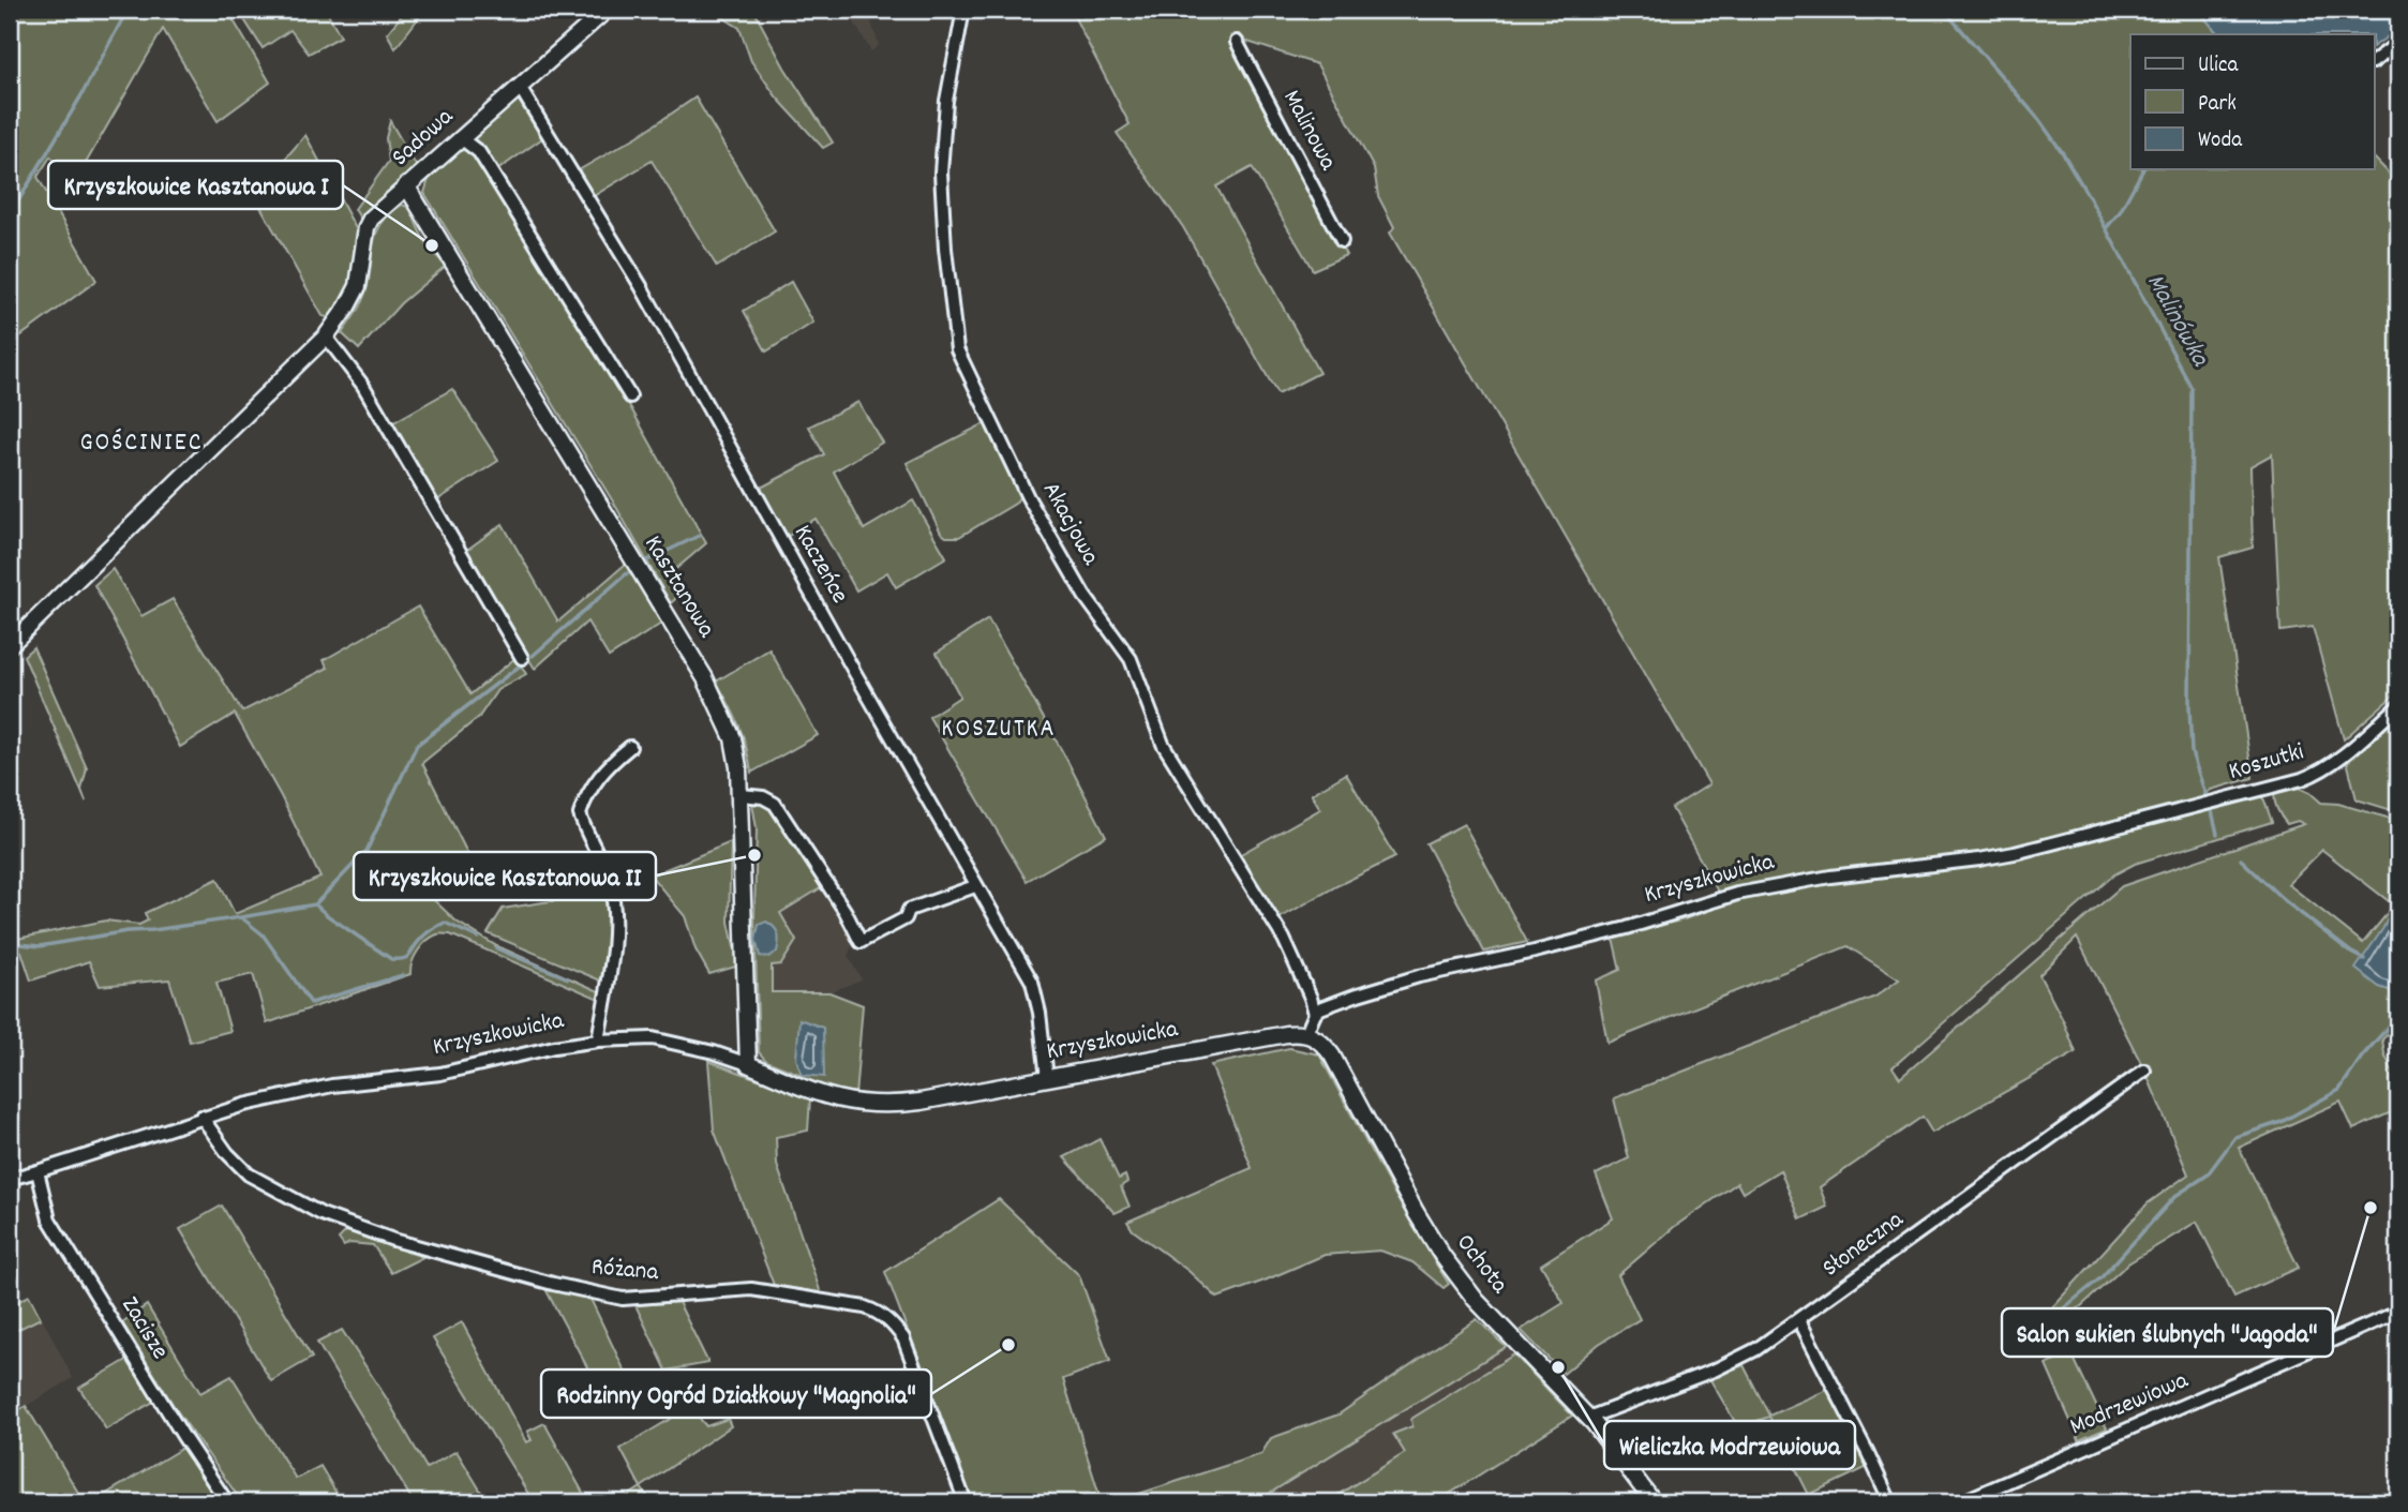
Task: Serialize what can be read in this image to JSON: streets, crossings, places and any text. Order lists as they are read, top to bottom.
{
  "streets": {
    "street": [
      "Malinowa",
      "Sadowa",
      "Akacjowa",
      "Kaczeńce",
      "Kasztanowa",
      "Koszutki",
      "Krzyszkowicka",
      "Słoneczna",
      "Ochota",
      "Różana",
      "Zacisze",
      "Modrzewiowa"
    ]
  },
  "crossings": [
    ["Sadowa", "Kaczeńce"],
    ["Sadowa", "Kasztanowa"],
    ["Akacjowa", "Krzyszkowicka"],
    ["Kaczeńce", "Krzyszkowicka"],
    ["Kasztanowa", "Krzyszkowicka"],
    ["Koszutki", "Krzyszkowicka"],
    ["Krzyszkowicka", "Ochota"],
    ["Krzyszkowicka", "Różana"],
    ["Krzyszkowicka", "Zacisze"],
    ["Słoneczna", "Ochota"]
  ],
  "districts": ["GOŚCINIEC", "KOSZUTKA"],
  "water": ["Malinówka"],
  "places": [
    "Krzyszkowice Kasztanowa I",
    "Krzyszkowice Kasztanowa II",
    "Salon sukien ślubnych \"Jagoda\"",
    "Rodzinny Ogród Działkowy \"Magnolia\"",
    "Wieliczka Modrzewiowa"
  ],
  "legend": ["Ulica", "Park", "Woda"]
}
